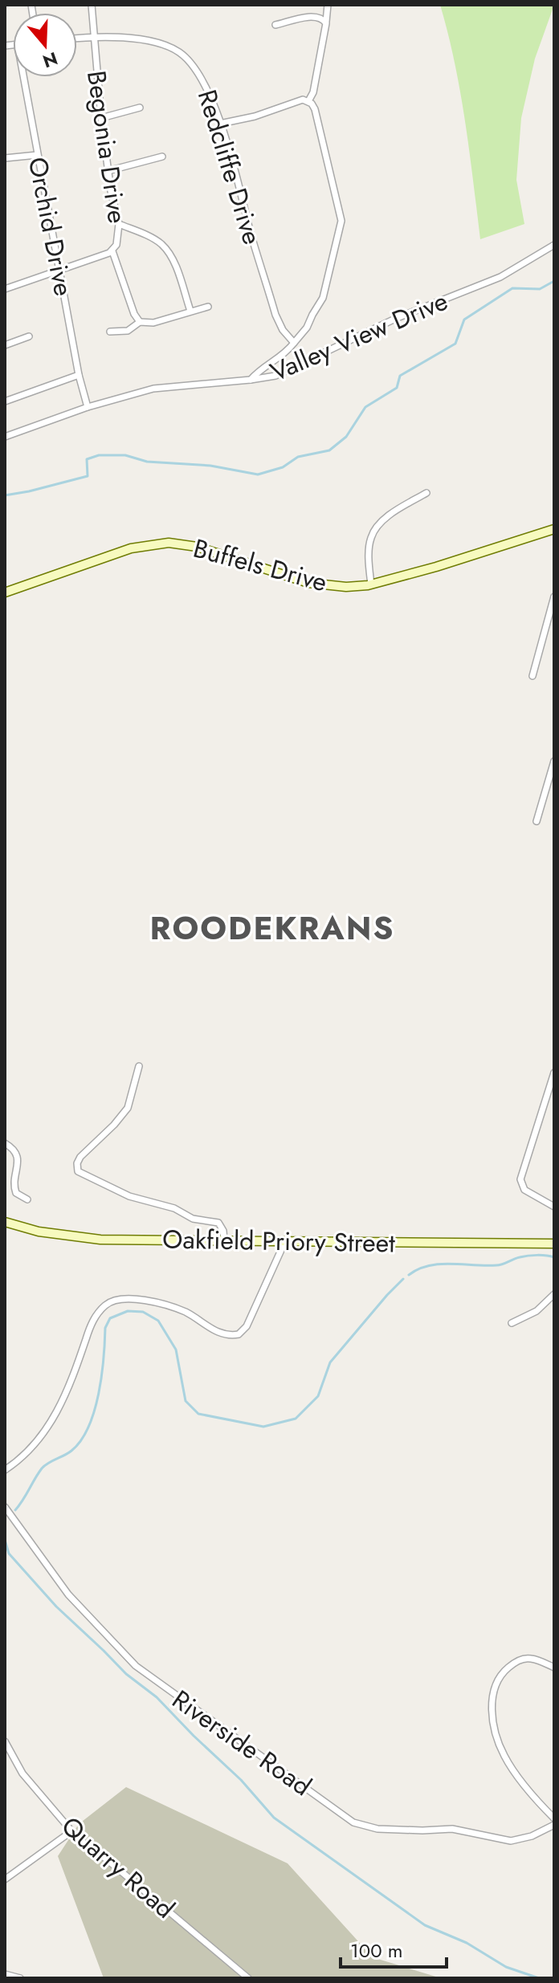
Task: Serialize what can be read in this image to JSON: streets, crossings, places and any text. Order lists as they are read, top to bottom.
{
  "streets": {
    "street": [
      "Begonia Drive",
      "Redcliffe Drive",
      "Orchid Drive",
      "Valley View Drive",
      "Buffels Drive",
      "Oakfield Priory Street",
      "Riverside Road",
      "Quarry Road"
    ]
  },
  "crossings": [
    ["Begonia Drive", "Redcliffe Drive"],
    ["Begonia Drive", "Orchid Drive"],
    ["Orchid Drive", "Valley View Drive"]
  ],
  "districts": ["ROODEKRANS"],
  "scale_bar": "100 m",
  "north": "bottom"
}
